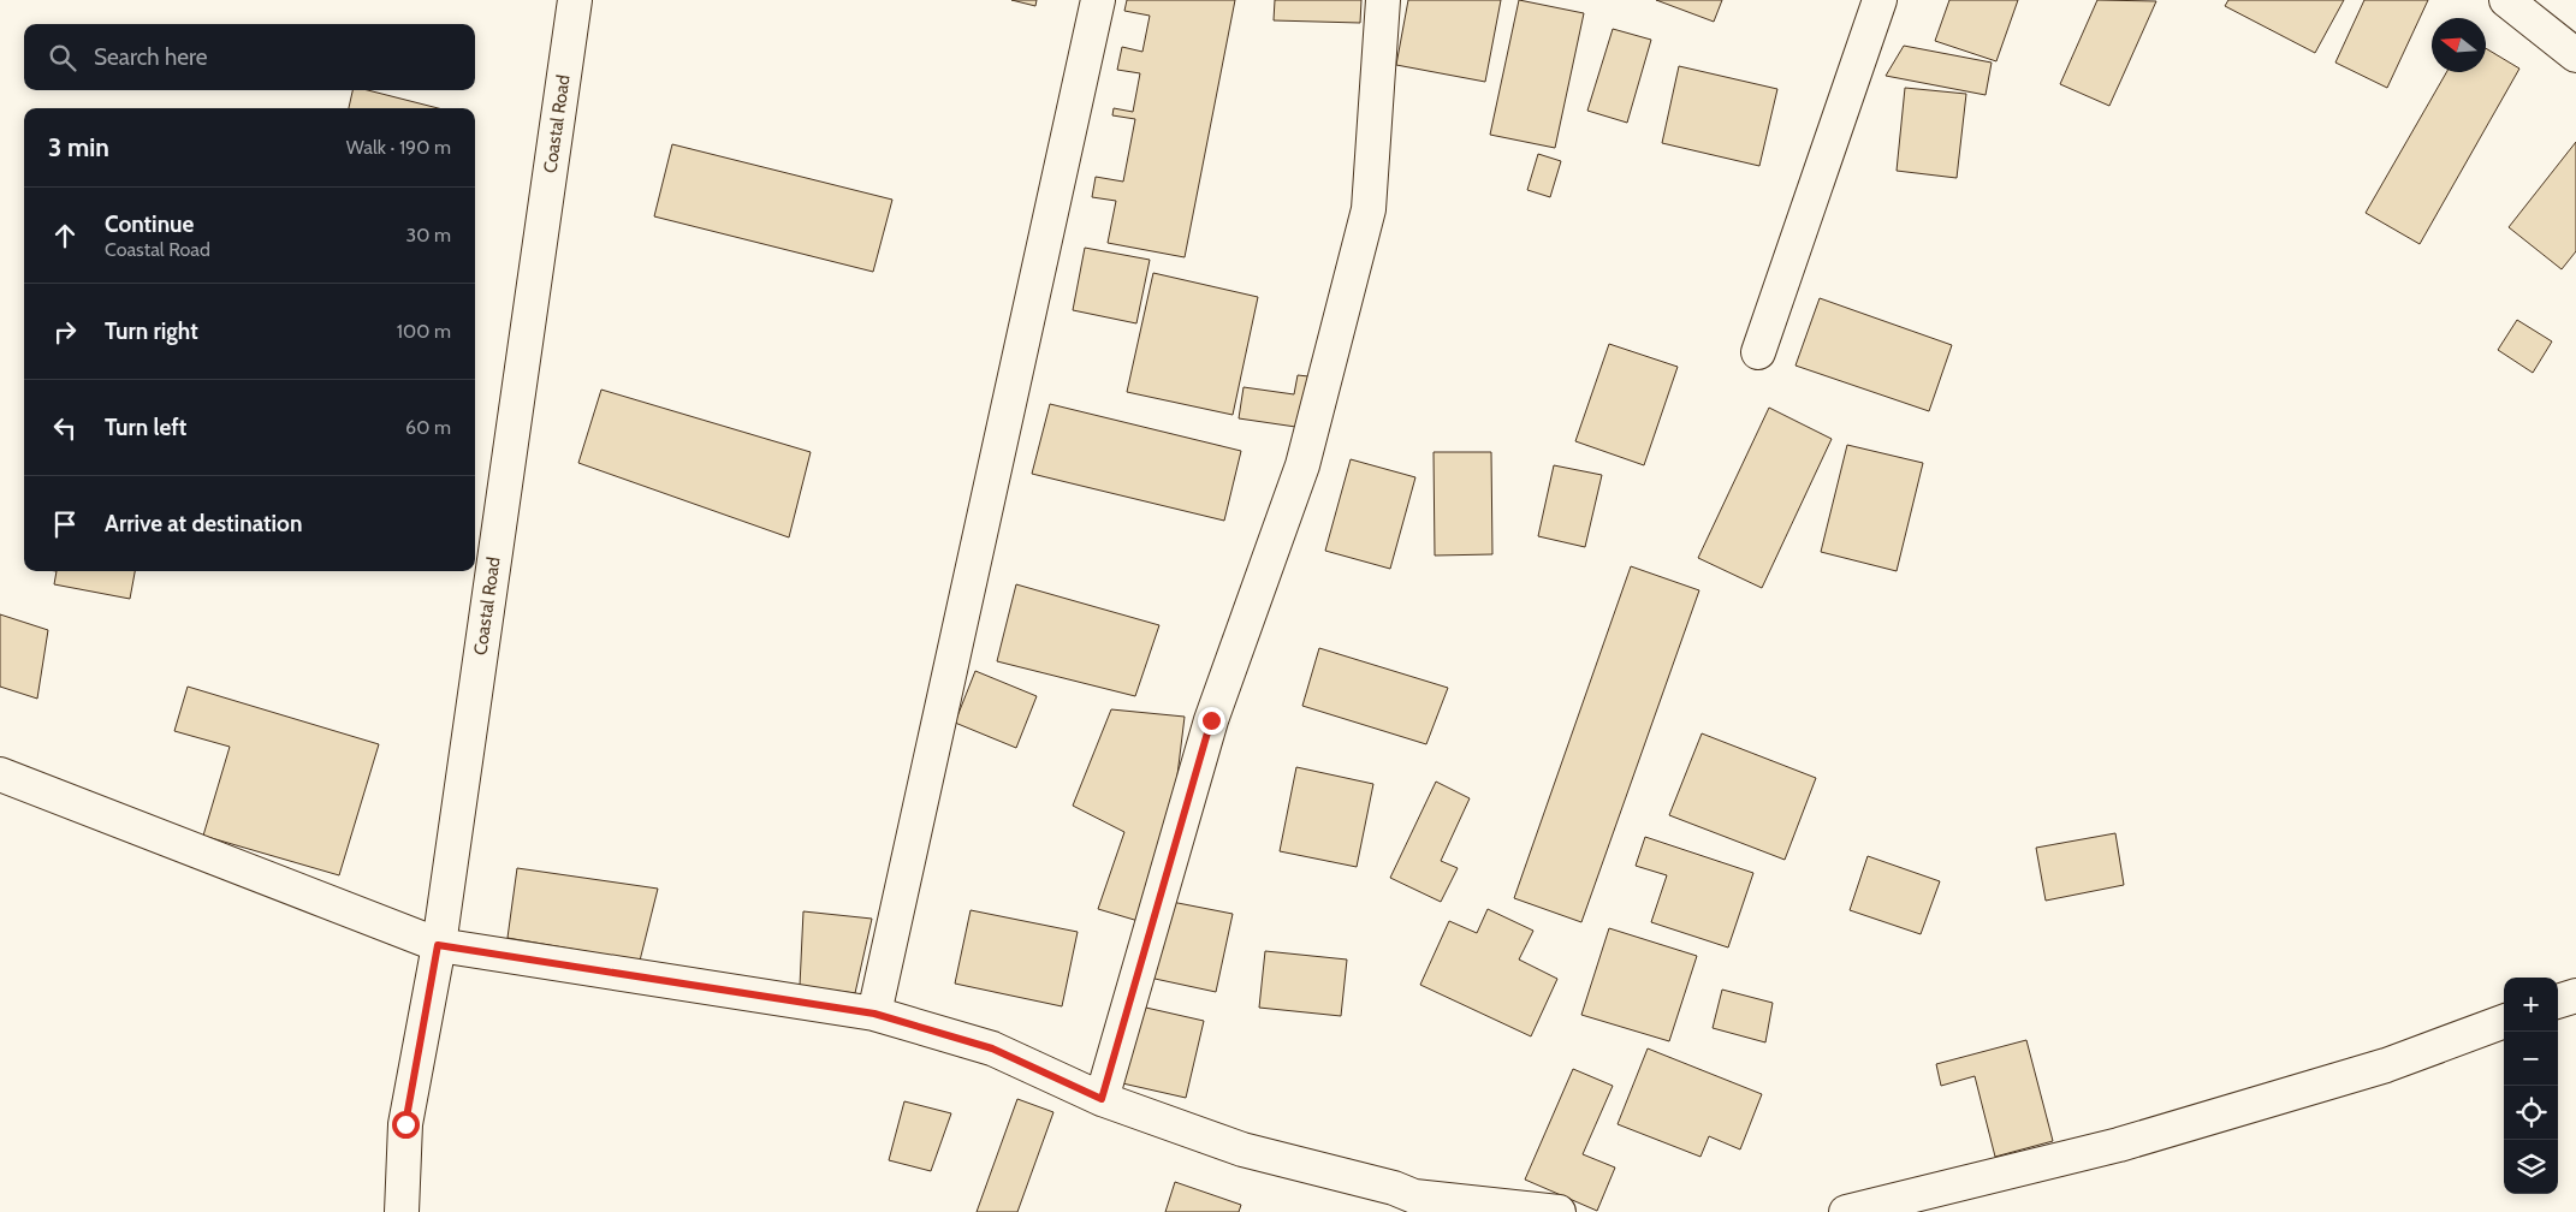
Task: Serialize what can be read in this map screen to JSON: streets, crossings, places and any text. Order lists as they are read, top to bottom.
{
  "streets": {
    "street": ["Coastal Road"]
  },
  "north": "left",
  "page": {
    "search": "Search here",
    "heading": ["3 min", "Walk · 190 m"],
    "list": [
      ["Continue", "Coastal Road", "30 m"],
      ["Turn right", "100 m"],
      ["Turn left", "60 m"],
      "Arrive at destination"
    ],
    "map_buttons": ["+", "−"]
  }
}
